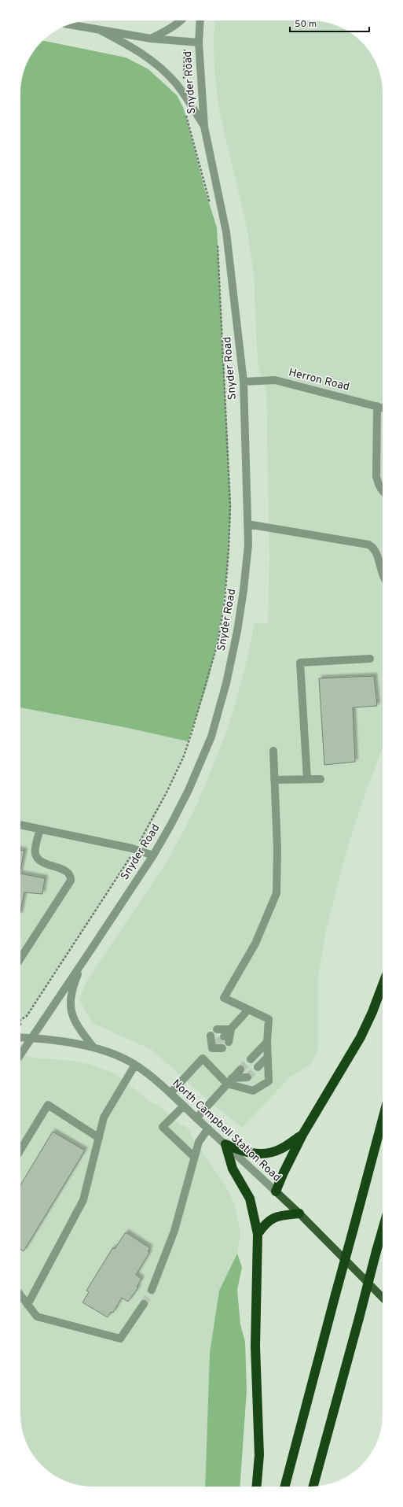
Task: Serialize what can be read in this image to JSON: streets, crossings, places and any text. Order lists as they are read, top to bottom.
{
  "streets": {
    "main road": ["North Campbell Station Road"],
    "street": ["Snyder Road", "Herron Road"]
  },
  "crossings": [
    ["Snyder Road", "Herron Road"],
    ["Snyder Road", "North Campbell Station Road"]
  ],
  "scale_bar": "50 m"
}
